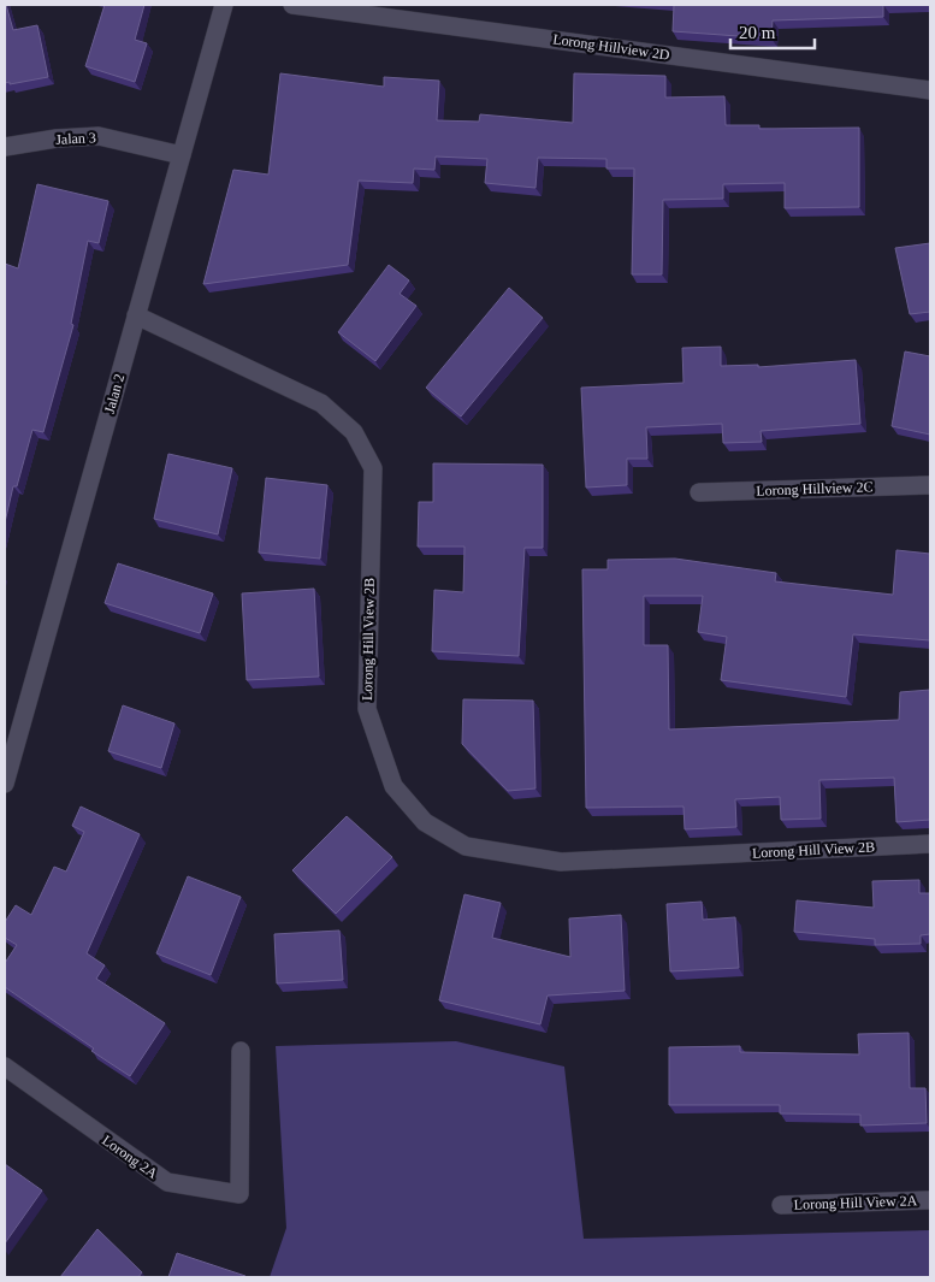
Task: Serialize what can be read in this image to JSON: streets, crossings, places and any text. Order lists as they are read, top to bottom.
{
  "streets": {
    "street": [
      "Lorong Hillview 2D",
      "Jalan 3",
      "Jalan 2",
      "Lorong Hillview 2C",
      "Lorong Hill View 2B",
      "Lorong 2A",
      "Lorong Hill View 2A"
    ]
  },
  "crossings": [
    ["Jalan 3", "Jalan 2"],
    ["Jalan 2", "Lorong Hill View 2B"]
  ],
  "scale_bar": "20 m"
}
